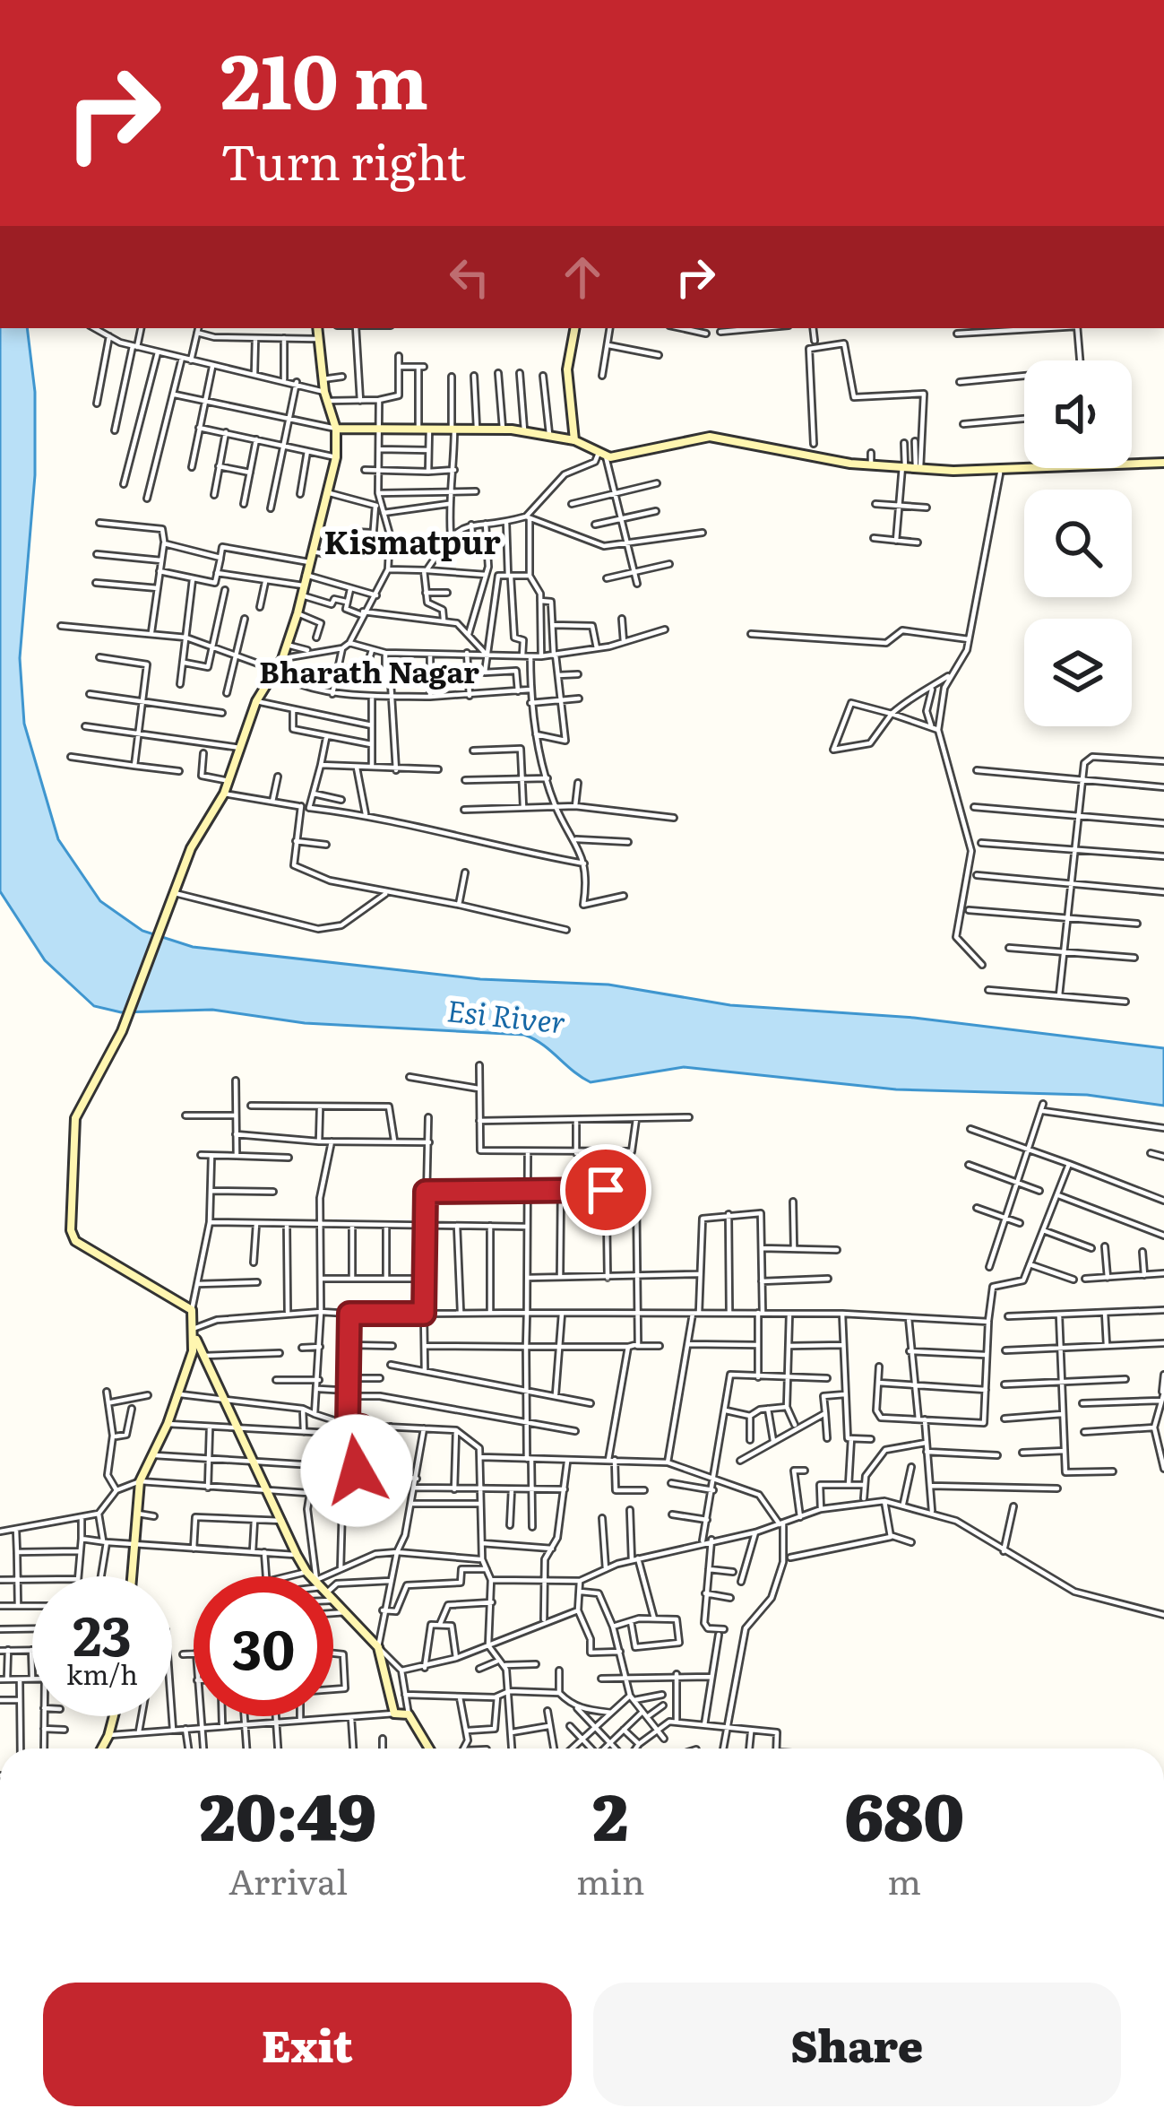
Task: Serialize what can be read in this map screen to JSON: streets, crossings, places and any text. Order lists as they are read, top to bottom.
{
  "districts": ["Kismatpur", "Bharath Nagar"],
  "water": ["Esi River"],
  "page": {
    "turn": ["210 m", "Turn right"],
    "speed": "23 km/h",
    "limit": "30",
    "eta": [
      "20:49",
      "Arrival",
      "2",
      "min",
      "680",
      "m"
    ],
    "buttons": ["Exit", "Share"]
  }
}
